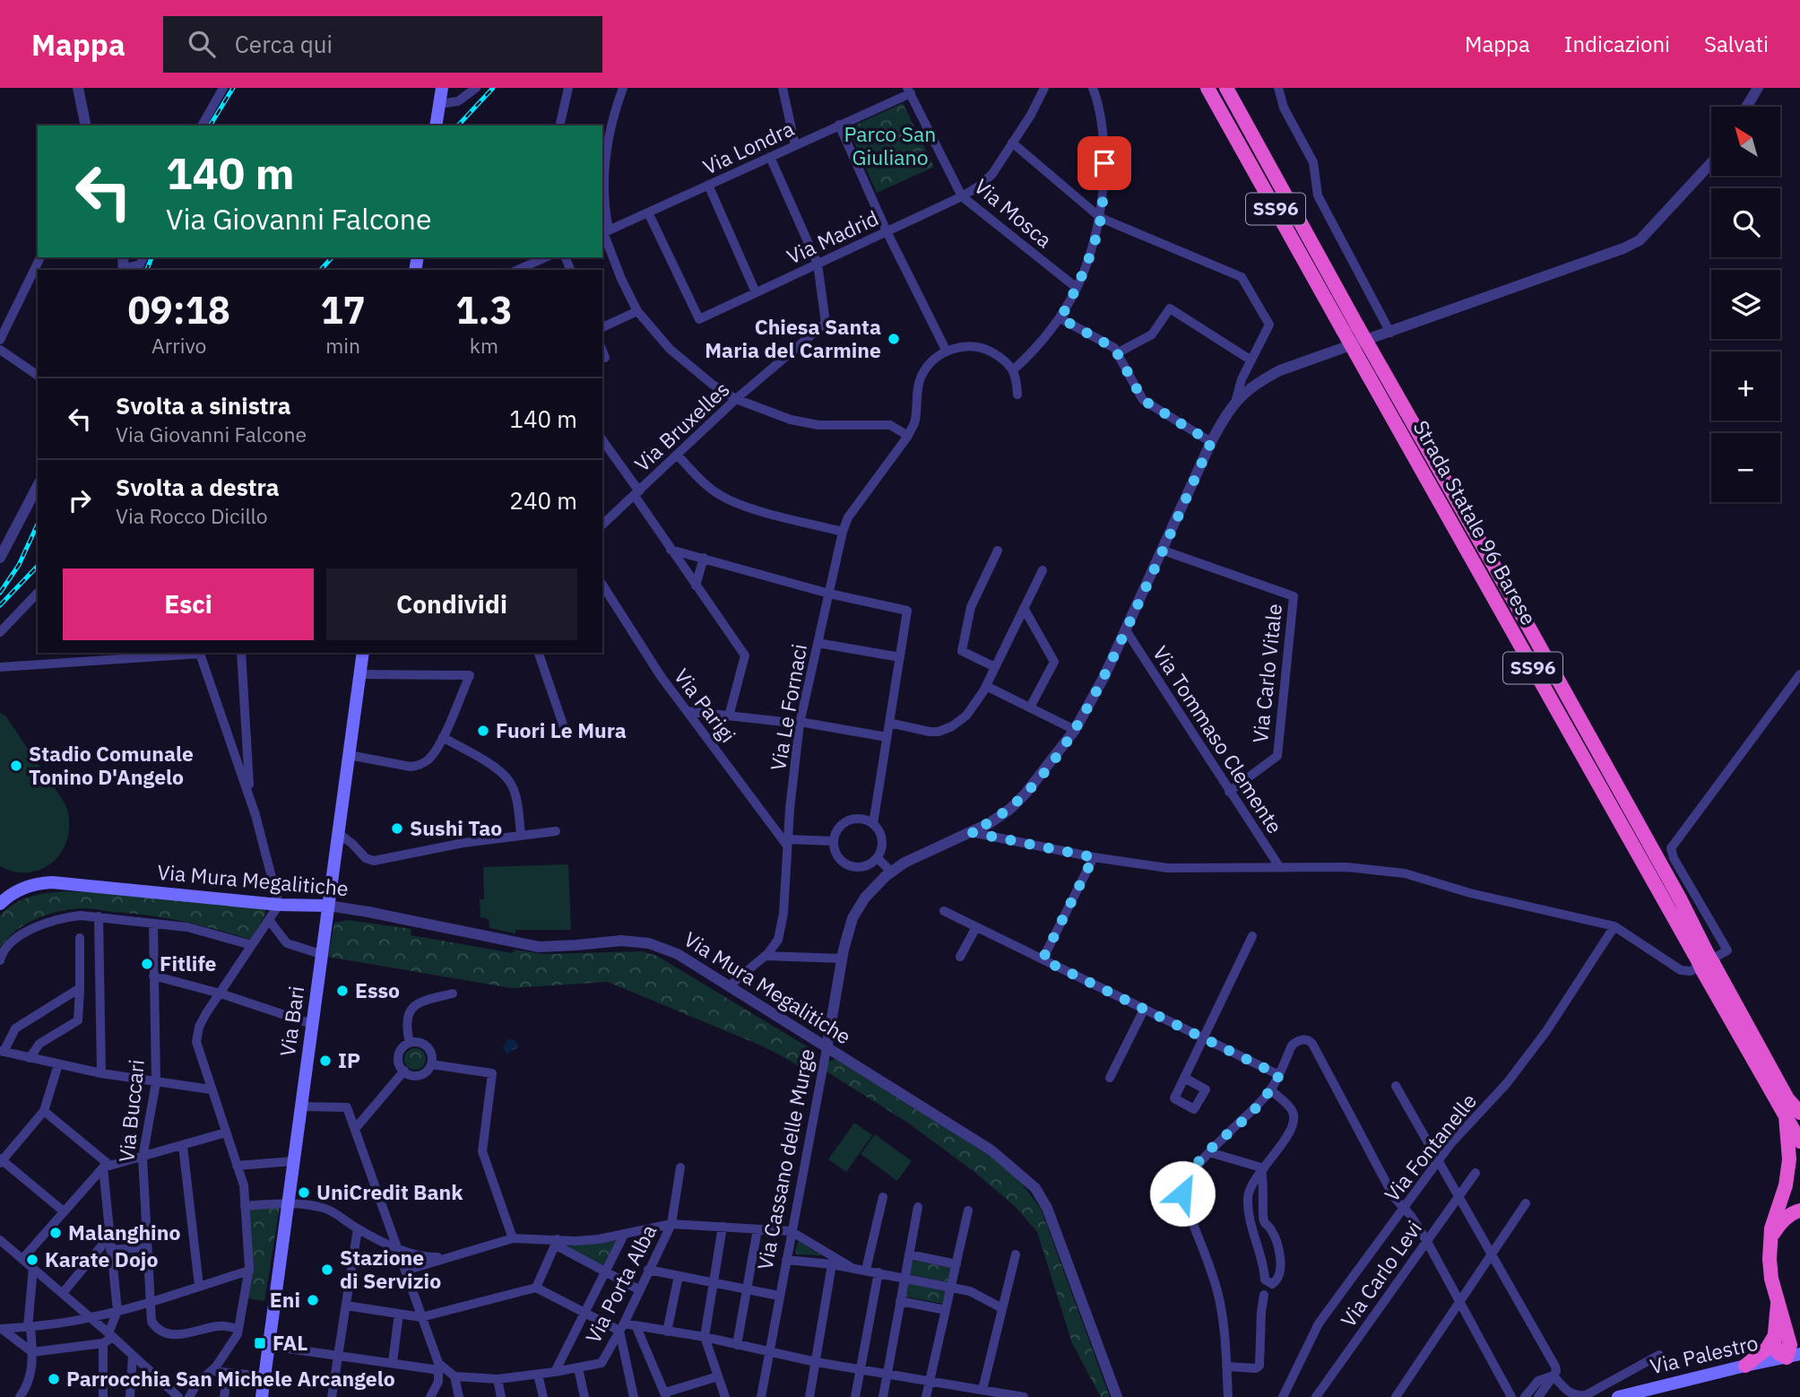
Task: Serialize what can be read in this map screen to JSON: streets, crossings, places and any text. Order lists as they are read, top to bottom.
{
  "streets": {
    "highway": ["SS96", "Strada Statale 96 Barese"],
    "main road": ["Via Mura Megalitiche", "Via Bari", "Via Palestro"],
    "street": [
      "Via Londra",
      "Via Mosca",
      "Via Madrid",
      "Via Bruxelles",
      "Via Carlo Vitale",
      "Via Parigi",
      "Via Le Fornaci",
      "Via Tommaso Clemente",
      "Via Buccari",
      "Via Fontanelle",
      "Via Cassano delle Murge",
      "Via Carlo Levi",
      "Via Porta Alba"
    ]
  },
  "crossings": [
    ["Via Londra", "Via Mosca"],
    ["Via Londra", "Via Madrid"],
    ["Via Londra", "Via Bruxelles"],
    ["Via Mosca", "Via Madrid"],
    ["Via Madrid", "Via Bruxelles"],
    ["Via Carlo Vitale", "Via Tommaso Clemente"],
    ["Via Carlo Vitale", "Via Cassano delle Murge"],
    ["Via Parigi", "Via Le Fornaci"],
    ["Via Le Fornaci", "Via Mura Megalitiche"],
    ["Via Tommaso Clemente", "Via Cassano delle Murge"],
    ["Via Mura Megalitiche", "Via Bari"],
    ["Via Mura Megalitiche", "Via Cassano delle Murge"]
  ],
  "parks": ["Parco San Giuliano"],
  "places": {
    "other": [
      "Chiesa Santa Maria del Carmine",
      "Fuori Le Mura",
      "Stadio Comunale Tonino D'Angelo",
      "Sushi Tao",
      "Fitlife",
      "Esso",
      "IP",
      "UniCredit Bank",
      "Malanghino",
      "Karate Dojo",
      "Stazione di Servizio",
      "Eni",
      "Parrocchia San Michele Arcangelo"
    ],
    "transit": ["FAL"]
  },
  "north": "top left",
  "page": {
    "header": "Mappa",
    "search": "Cerca qui",
    "nav": ["Mappa", "Indicazioni", "Salvati"],
    "map_buttons": ["+", "−"],
    "turn": ["140 m", "Via Giovanni Falcone"],
    "eta": [
      "09:18",
      "Arrivo",
      "17",
      "min",
      "1.3",
      "km"
    ],
    "list": [
      {
        "name": "Svolta a sinistra",
        "note": "Via Giovanni Falcone",
        "value": "140 m"
      },
      {
        "name": "Svolta a destra",
        "note": "Via Rocco Dicillo",
        "value": "240 m"
      }
    ],
    "buttons": ["Esci", "Condividi"]
  }
}
